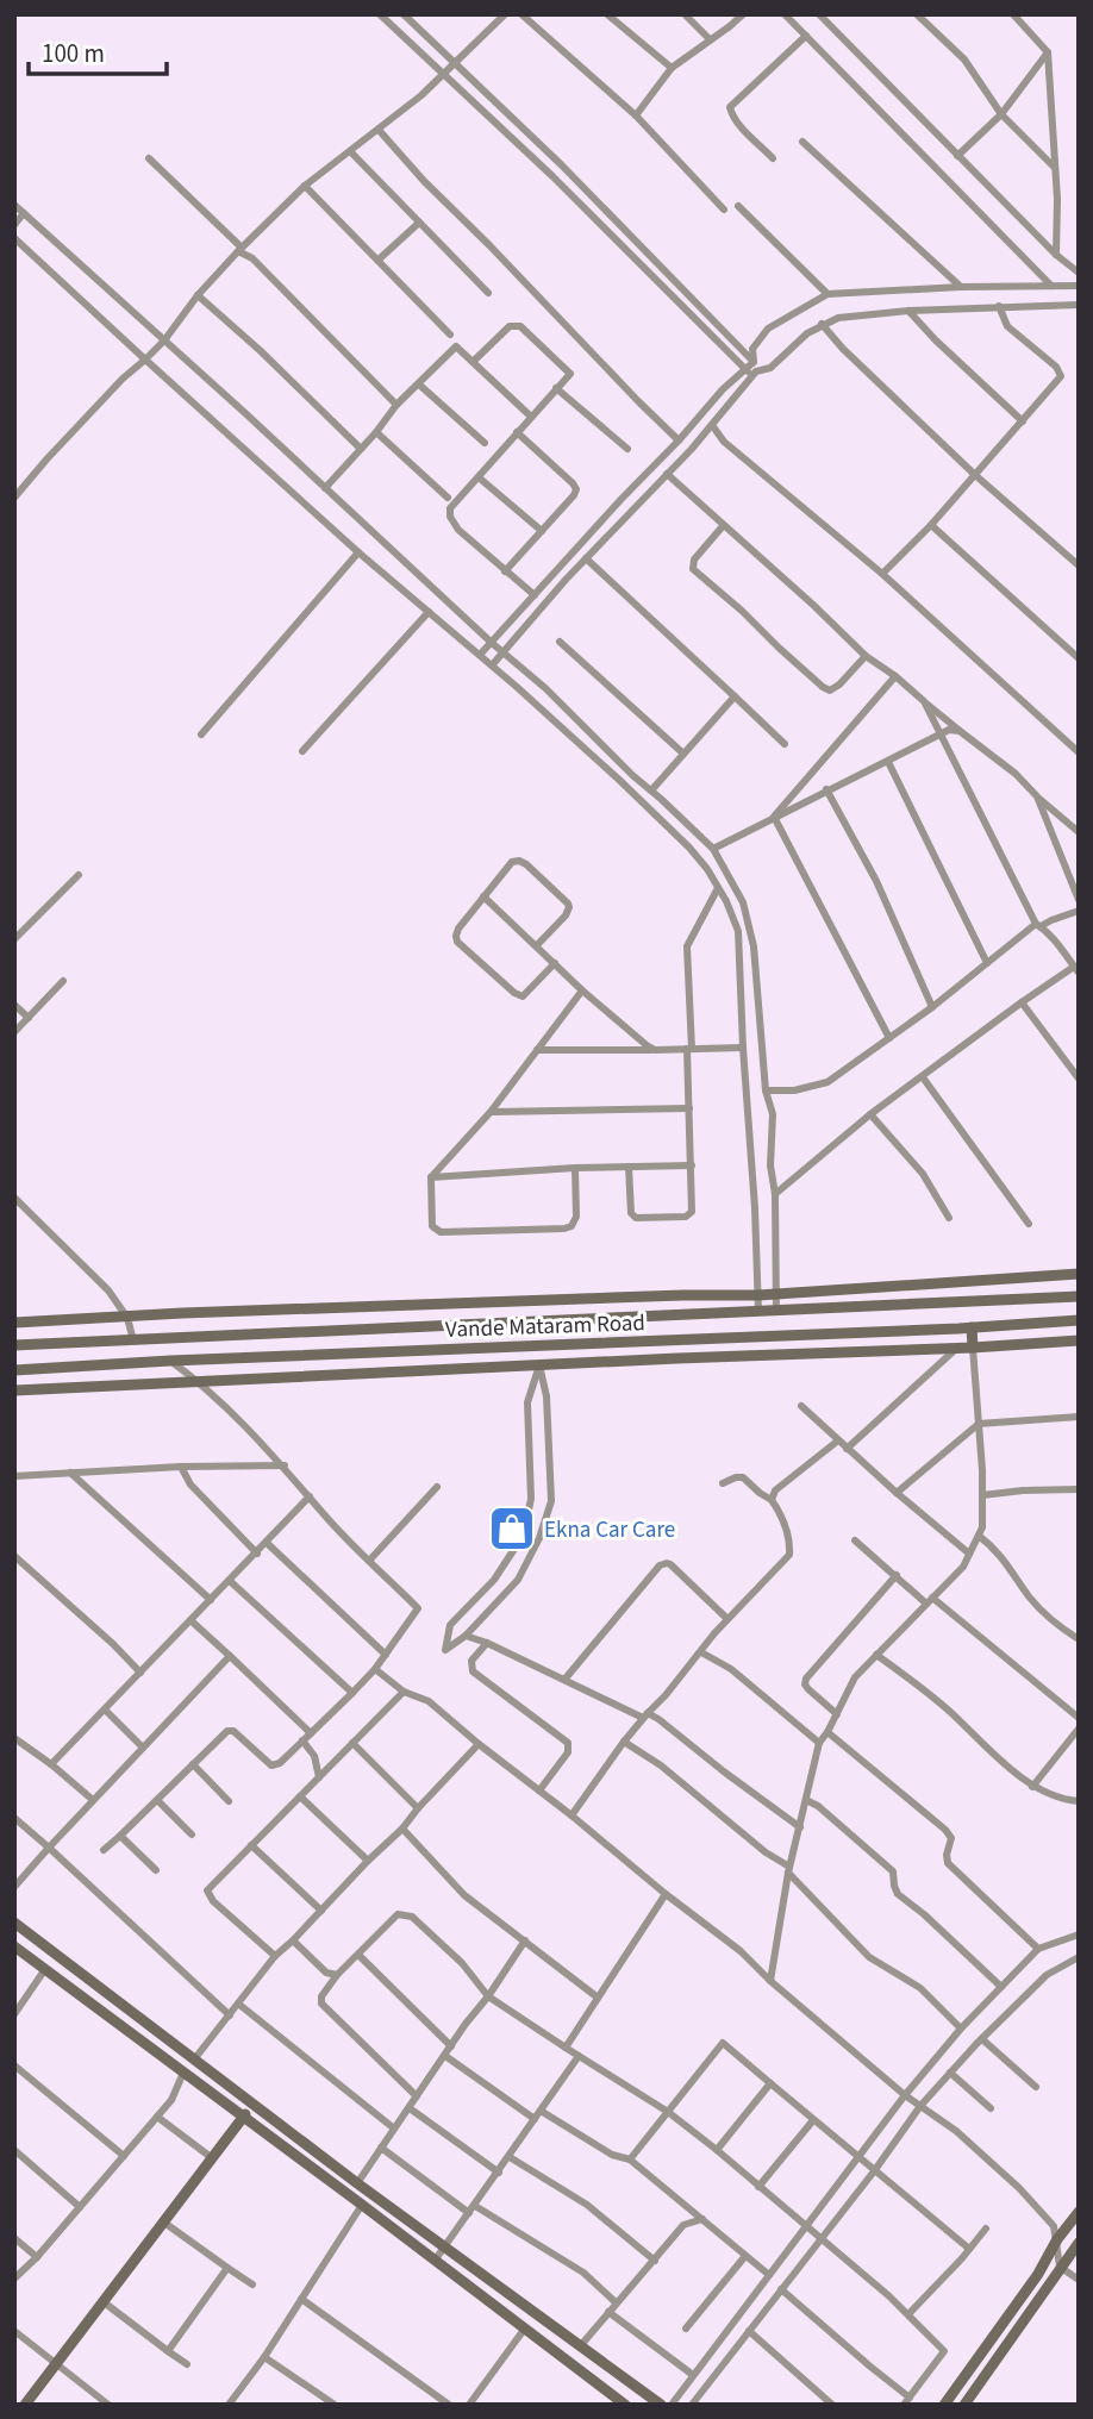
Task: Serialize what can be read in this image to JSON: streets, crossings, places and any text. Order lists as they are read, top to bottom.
{
  "streets": {
    "street": ["Vande Mataram Road"]
  },
  "places": {
    "shop": ["Ekna Car Care"]
  },
  "scale_bar": "100 m"
}
